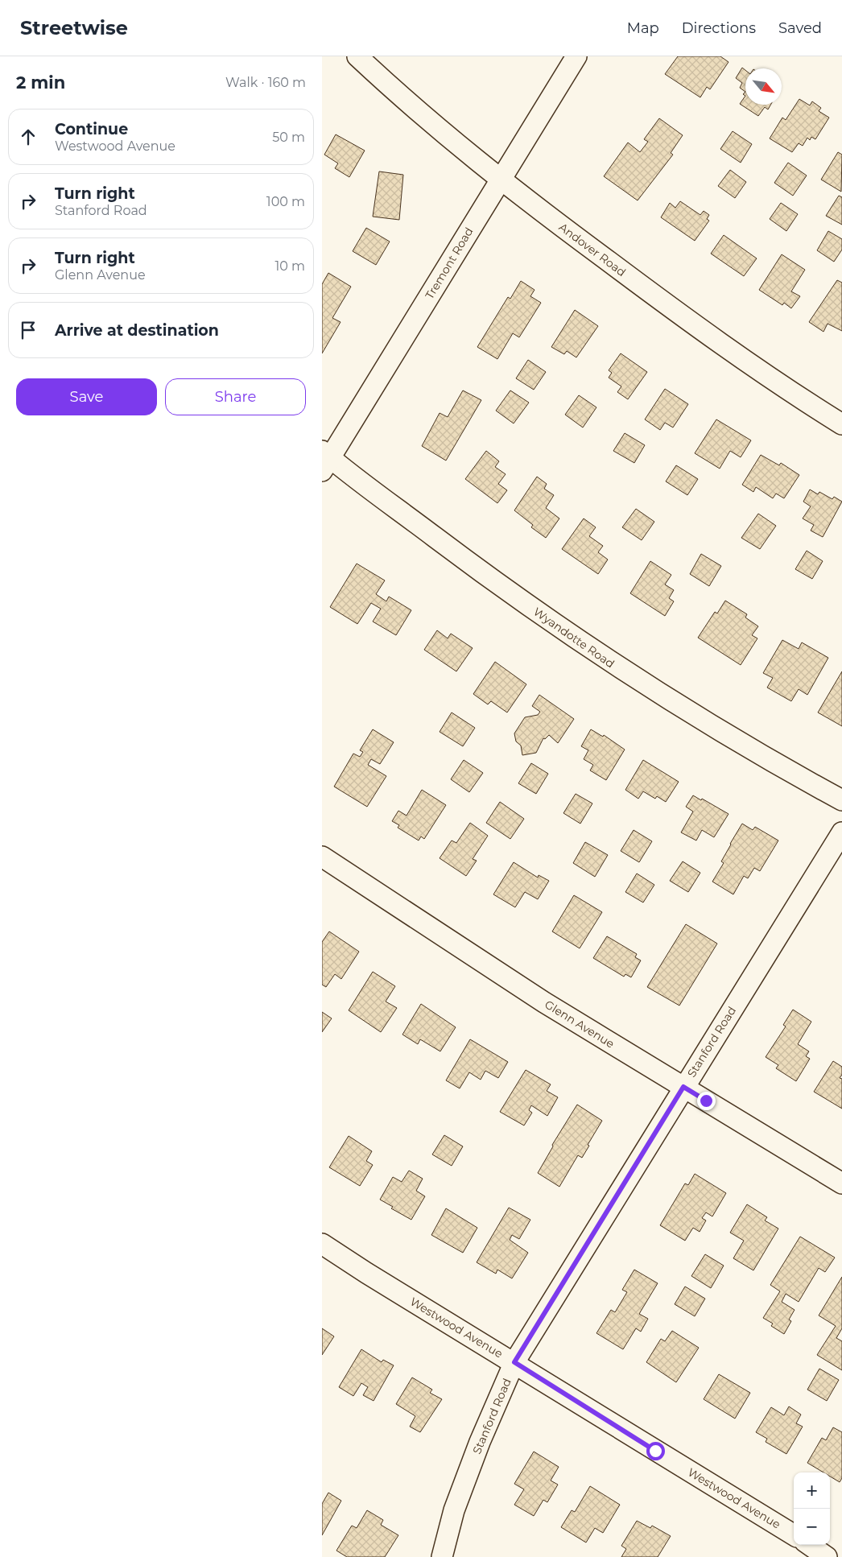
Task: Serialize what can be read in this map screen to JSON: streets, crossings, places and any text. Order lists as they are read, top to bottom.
{
  "streets": {
    "street": [
      "Andover Road",
      "Tremont Road",
      "Wyandotte Road",
      "Glenn Avenue",
      "Stanford Road",
      "Westwood Avenue"
    ]
  },
  "crossings": [
    ["Andover Road", "Tremont Road"],
    ["Tremont Road", "Wyandotte Road"],
    ["Glenn Avenue", "Stanford Road"],
    ["Stanford Road", "Westwood Avenue"]
  ],
  "north": "bottom right",
  "page": {
    "header": "Streetwise",
    "nav": ["Map", "Directions", "Saved"],
    "heading": ["2 min", "Walk · 160 m"],
    "list": [
      ["Continue", "Westwood Avenue", "50 m"],
      ["Turn right", "Stanford Road", "100 m"],
      ["Turn right", "Glenn Avenue", "10 m"],
      "Arrive at destination"
    ],
    "buttons": ["Save", "Share"],
    "map_buttons": ["+", "−"]
  }
}
